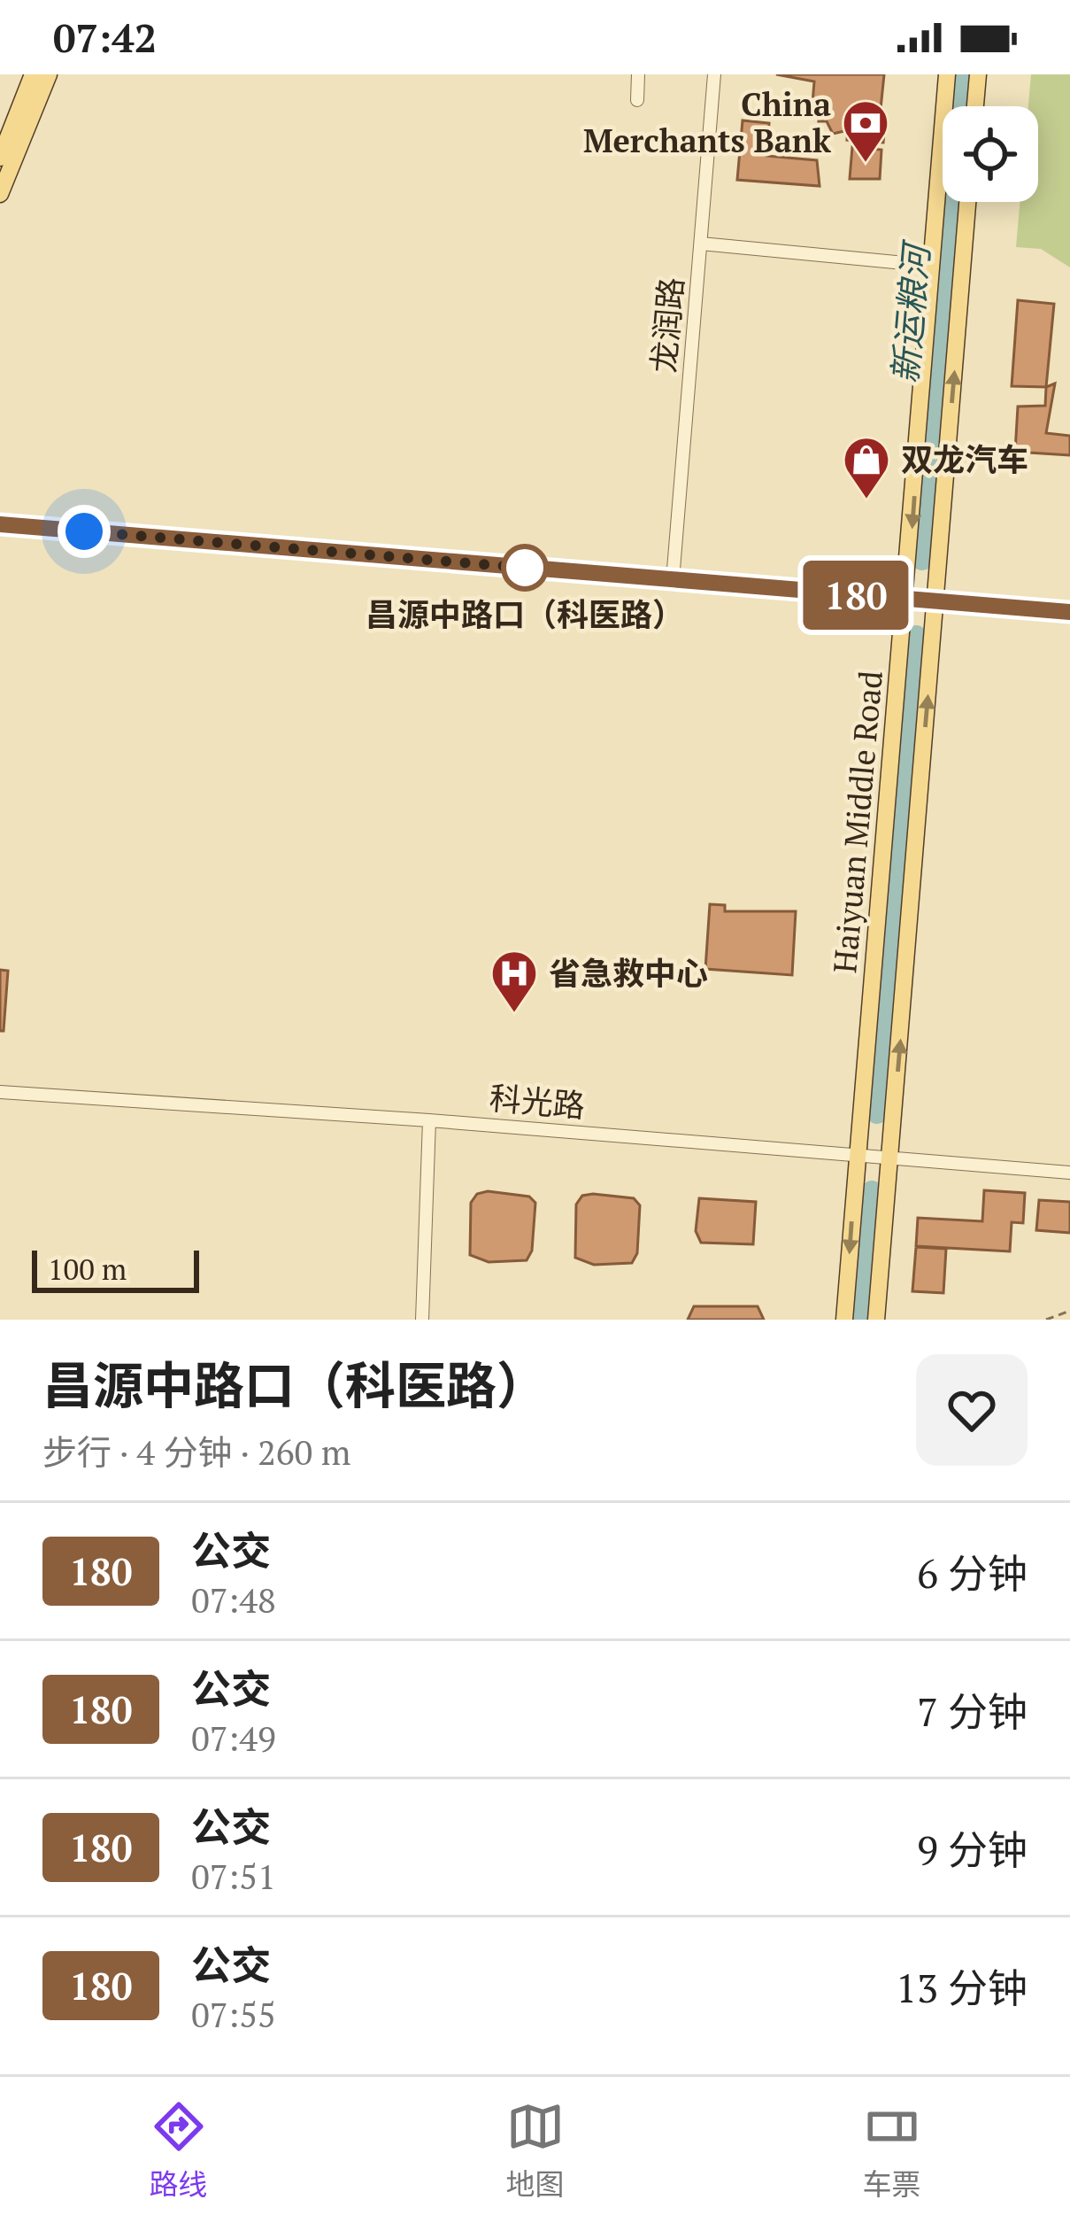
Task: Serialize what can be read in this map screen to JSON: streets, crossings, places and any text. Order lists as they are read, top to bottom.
{
  "streets": {
    "main road": ["Haiyuan Middle Road"],
    "street": ["龙润路", "科光路"]
  },
  "crossings": [
    ["Haiyuan Middle Road", "科光路"]
  ],
  "water": ["新运粮河"],
  "places": {
    "bank": ["China Merchants Bank"],
    "shop": ["双龙汽车"],
    "other": ["昌源中路口（科医路）"],
    "hospital": ["省急救中心"]
  },
  "lines": ["bus line 180"],
  "scale_bar": "100 m",
  "page": {
    "status": "07:42",
    "on_map": "180",
    "scale": "100 m",
    "heading": ["昌源中路口（科医路）", "步行 · 4 分钟 · 260 m"],
    "list": [
      {
        "mark": "180",
        "name": "公交",
        "note": "07:48",
        "value": "6 分钟"
      },
      {
        "mark": "180",
        "name": "公交",
        "note": "07:49",
        "value": "7 分钟"
      },
      {
        "mark": "180",
        "name": "公交",
        "note": "07:51",
        "value": "9 分钟"
      },
      {
        "mark": "180",
        "name": "公交",
        "note": "07:55",
        "value": "13 分钟"
      }
    ],
    "tabs": ["路线", "地图", "车票"]
  }
}
